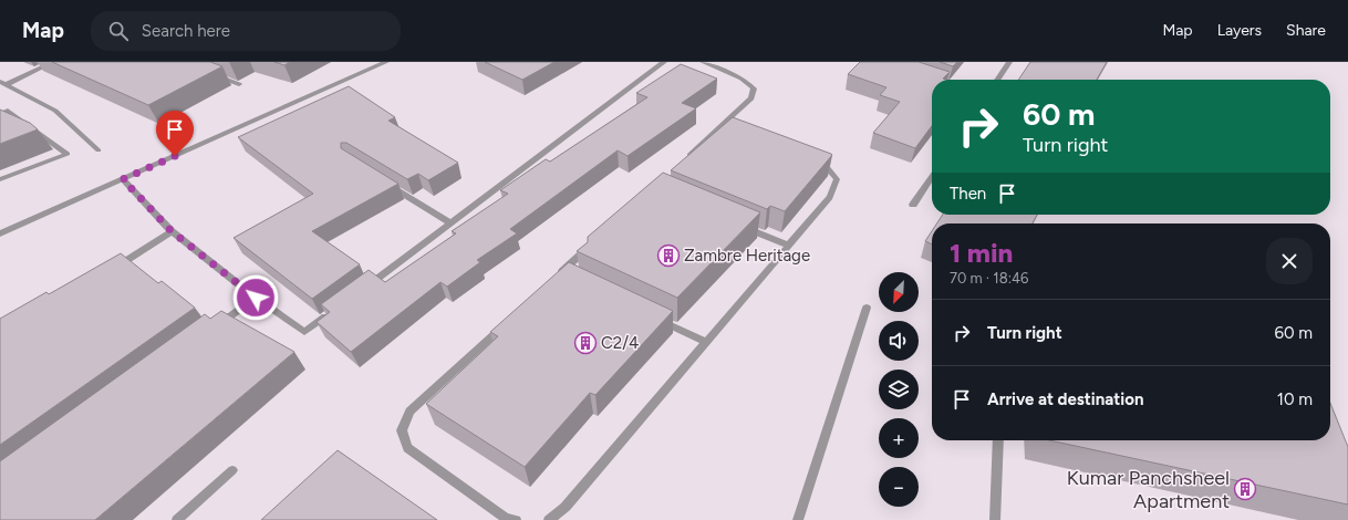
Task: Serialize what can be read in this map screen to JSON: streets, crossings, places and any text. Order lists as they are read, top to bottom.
{
  "places": {
    "building": ["Zambre Heritage", "C2/4", "Kumar Panchsheel Apartment"]
  },
  "north": "bottom left",
  "page": {
    "header": "Map",
    "search": "Search here",
    "nav": ["Map", "Layers", "Share"],
    "turn": ["60 m", "Turn right"],
    "then": "Then",
    "heading": ["1 min", "70 m · 18:46"],
    "map_buttons": ["+", "−"],
    "list": [
      {
        "name": "Turn right",
        "value": "60 m"
      },
      {
        "name": "Arrive at destination",
        "value": "10 m"
      }
    ]
  }
}
